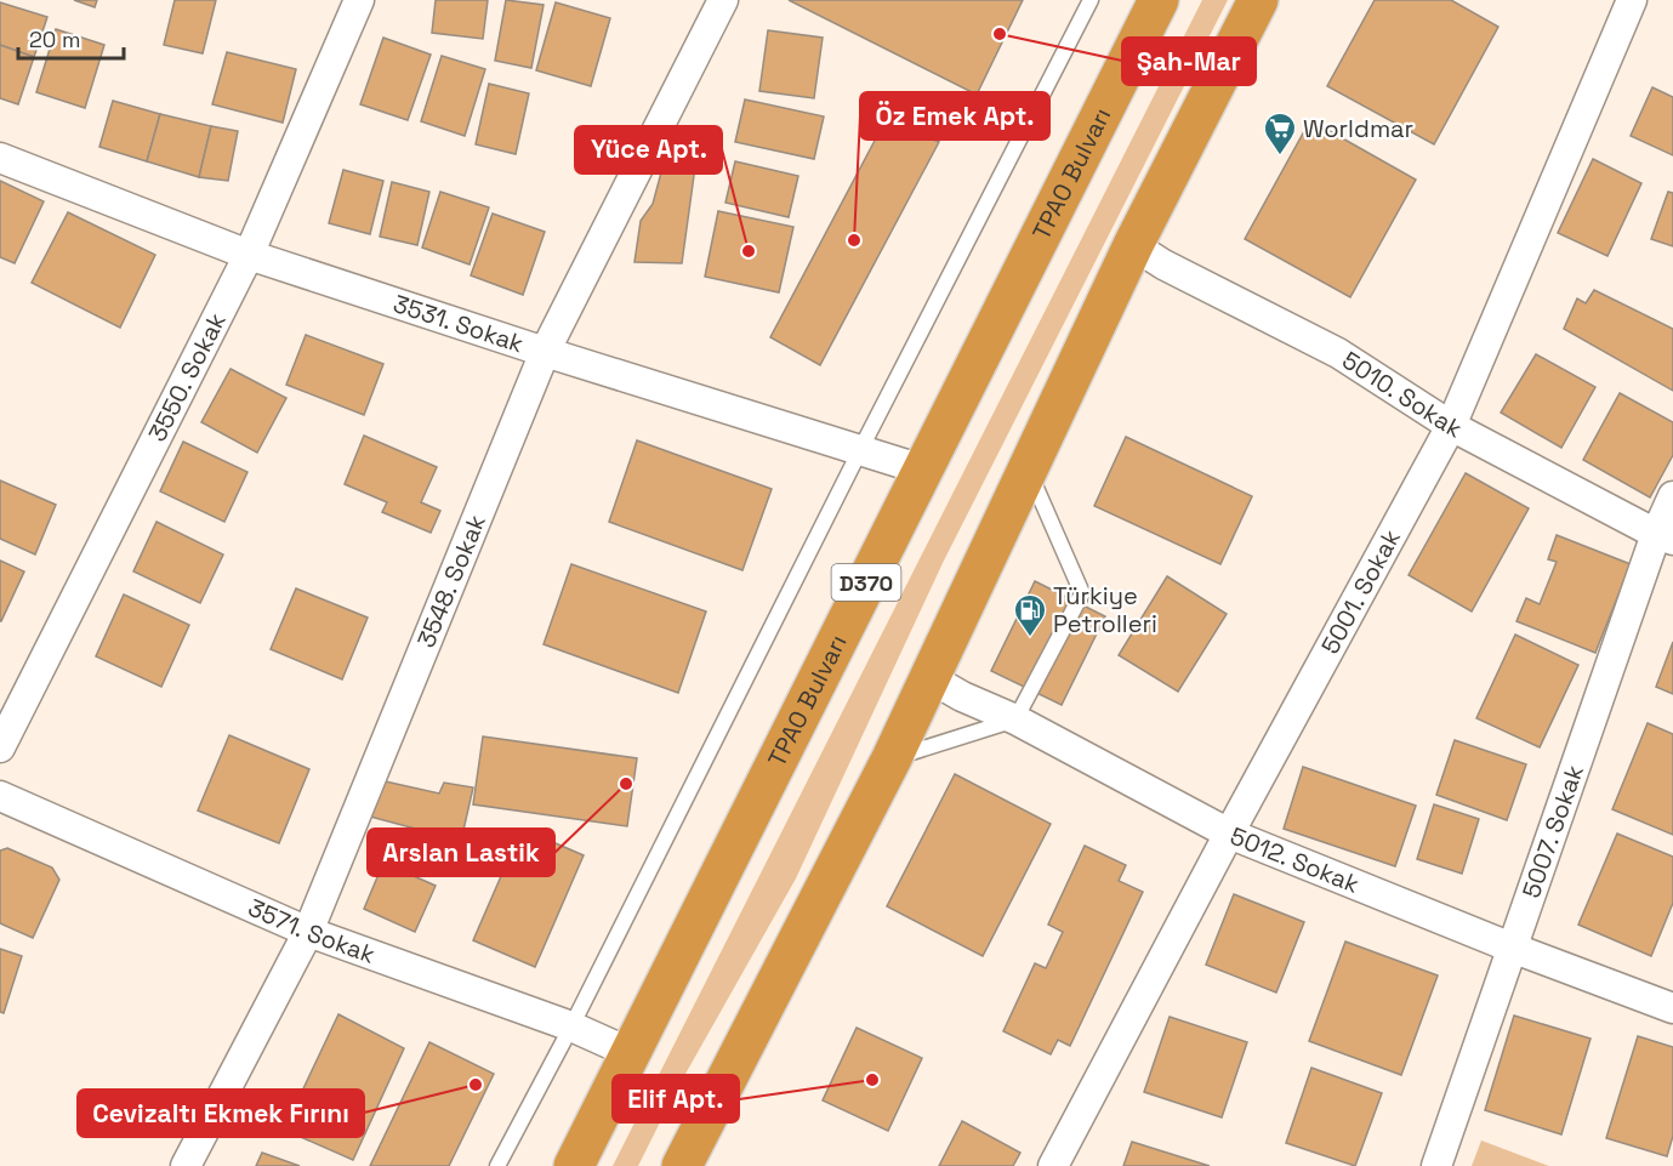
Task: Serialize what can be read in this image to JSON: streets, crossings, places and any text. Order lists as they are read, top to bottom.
{
  "streets": {
    "highway": ["TPAO Bulvarı", "D370"],
    "street": [
      "3531. Sokak",
      "3550. Sokak",
      "5010. Sokak",
      "3548. Sokak",
      "5001. Sokak",
      "5007. Sokak",
      "5012. Sokak",
      "3571. Sokak"
    ]
  },
  "crossings": [
    ["TPAO Bulvarı", "3531. Sokak"],
    ["TPAO Bulvarı", "3571. Sokak"],
    ["3531. Sokak", "3550. Sokak"],
    ["3531. Sokak", "3548. Sokak"],
    ["5010. Sokak", "5001. Sokak"],
    ["5010. Sokak", "5007. Sokak"],
    ["3548. Sokak", "3571. Sokak"],
    ["5001. Sokak", "5012. Sokak"],
    ["5007. Sokak", "5012. Sokak"]
  ],
  "places": {
    "other": [
      "Şah-Mar",
      "Öz Emek Apt.",
      "Yüce Apt.",
      "Arslan Lastik",
      "Elif Apt.",
      "Cevizaltı Ekmek Fırını"
    ],
    "supermarket": ["Worldmar"],
    "fuel station": ["Türkiye Petrolleri"]
  },
  "scale_bar": "20 m"
}
